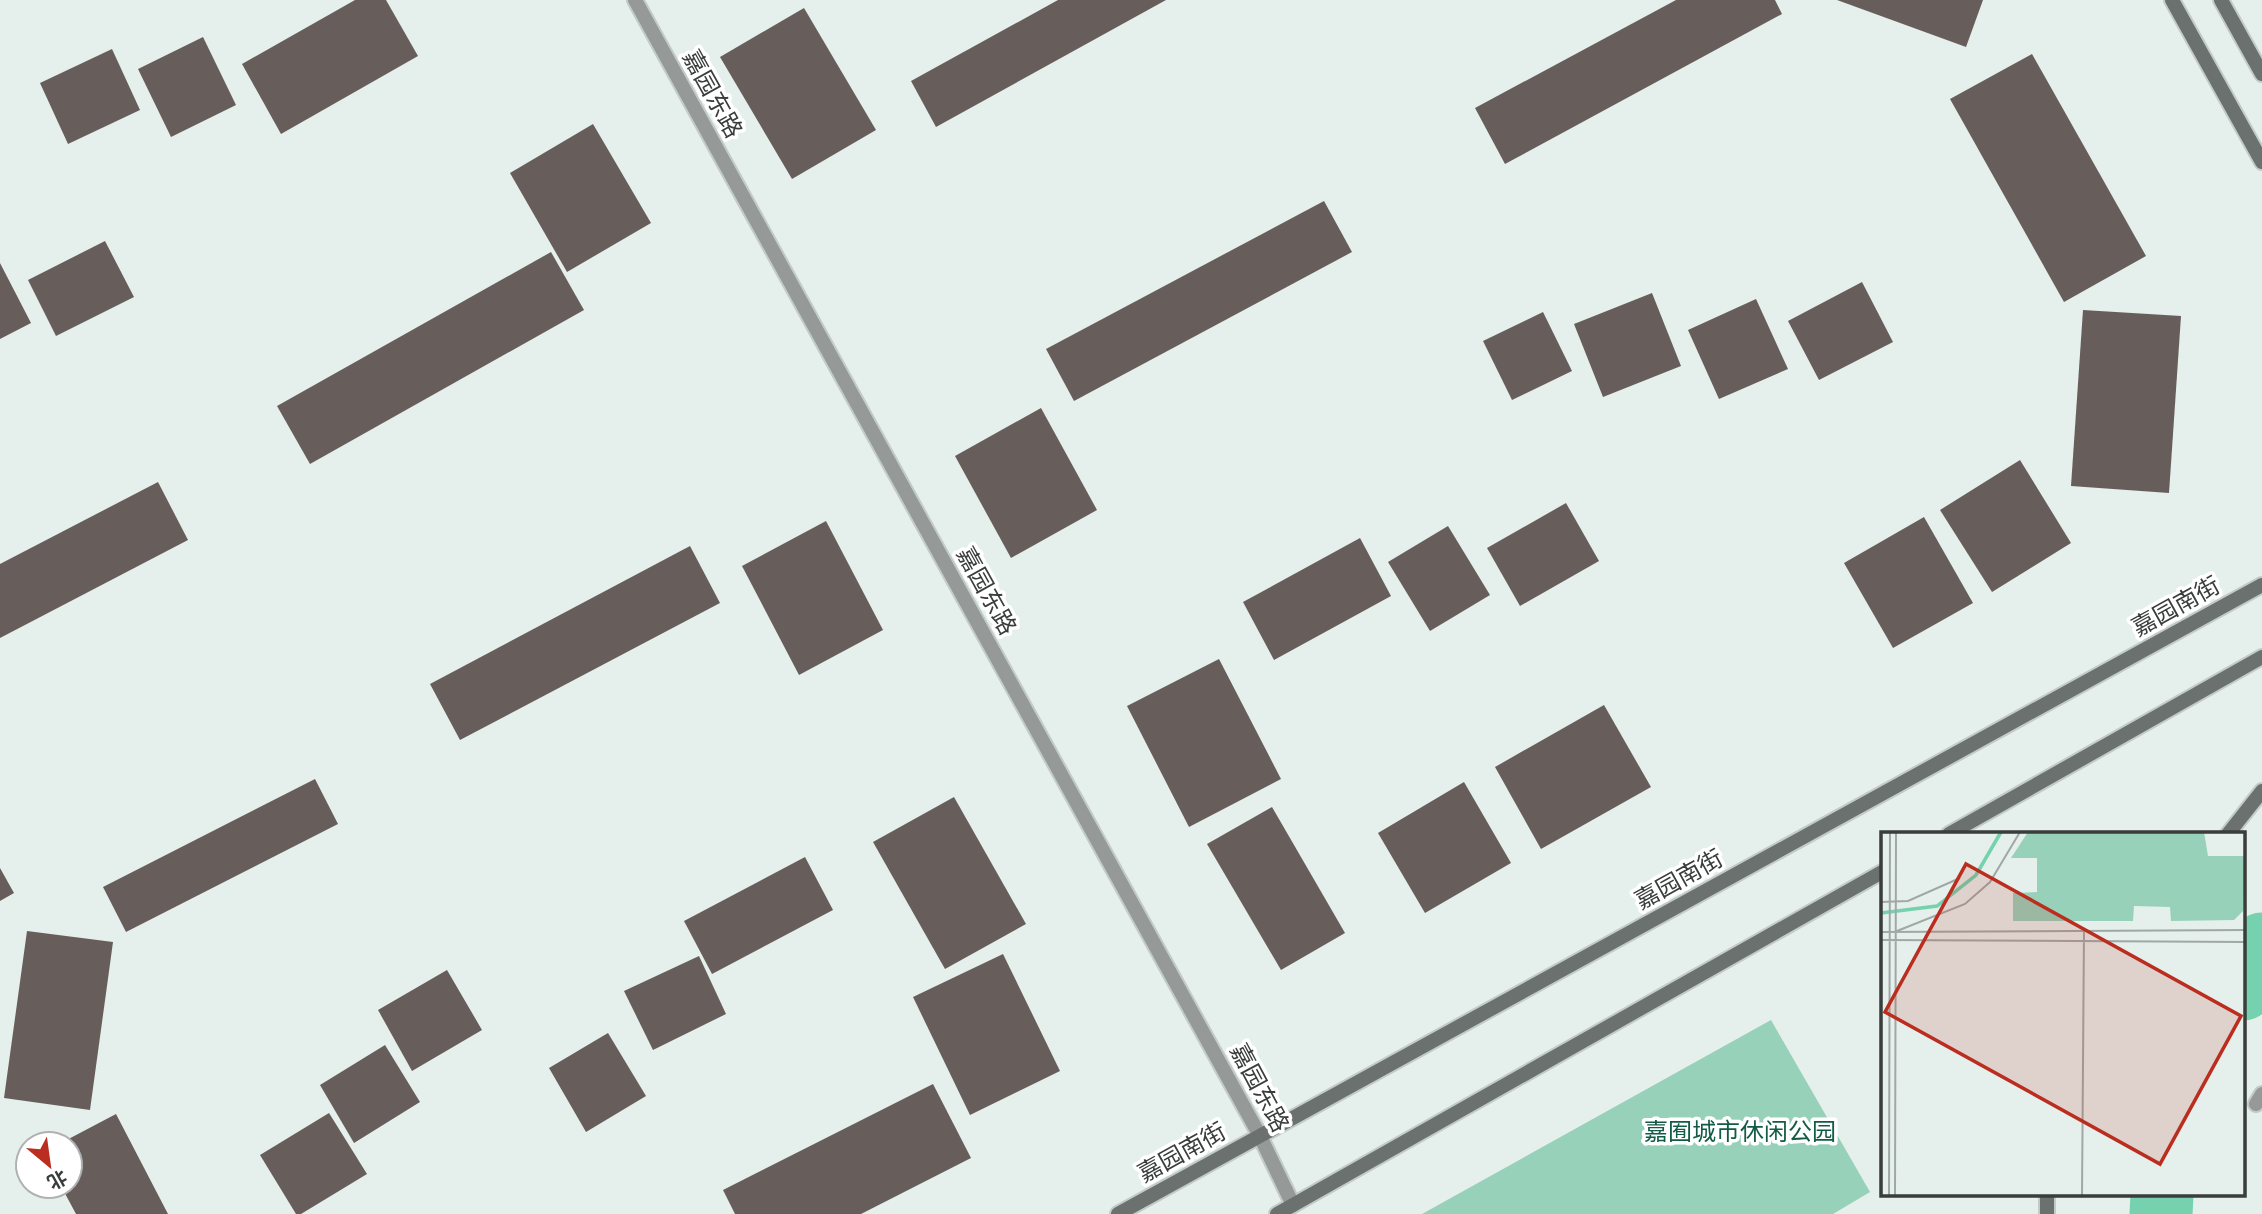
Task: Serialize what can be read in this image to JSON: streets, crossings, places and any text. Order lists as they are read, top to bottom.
{
  "streets": {
    "main road": ["嘉园南街"],
    "street": ["嘉园东路"]
  },
  "crossings": [
    ["嘉园东路", "嘉园南街"]
  ],
  "parks": ["嘉囿城市休闲公园"],
  "north": "bottom right"
}
